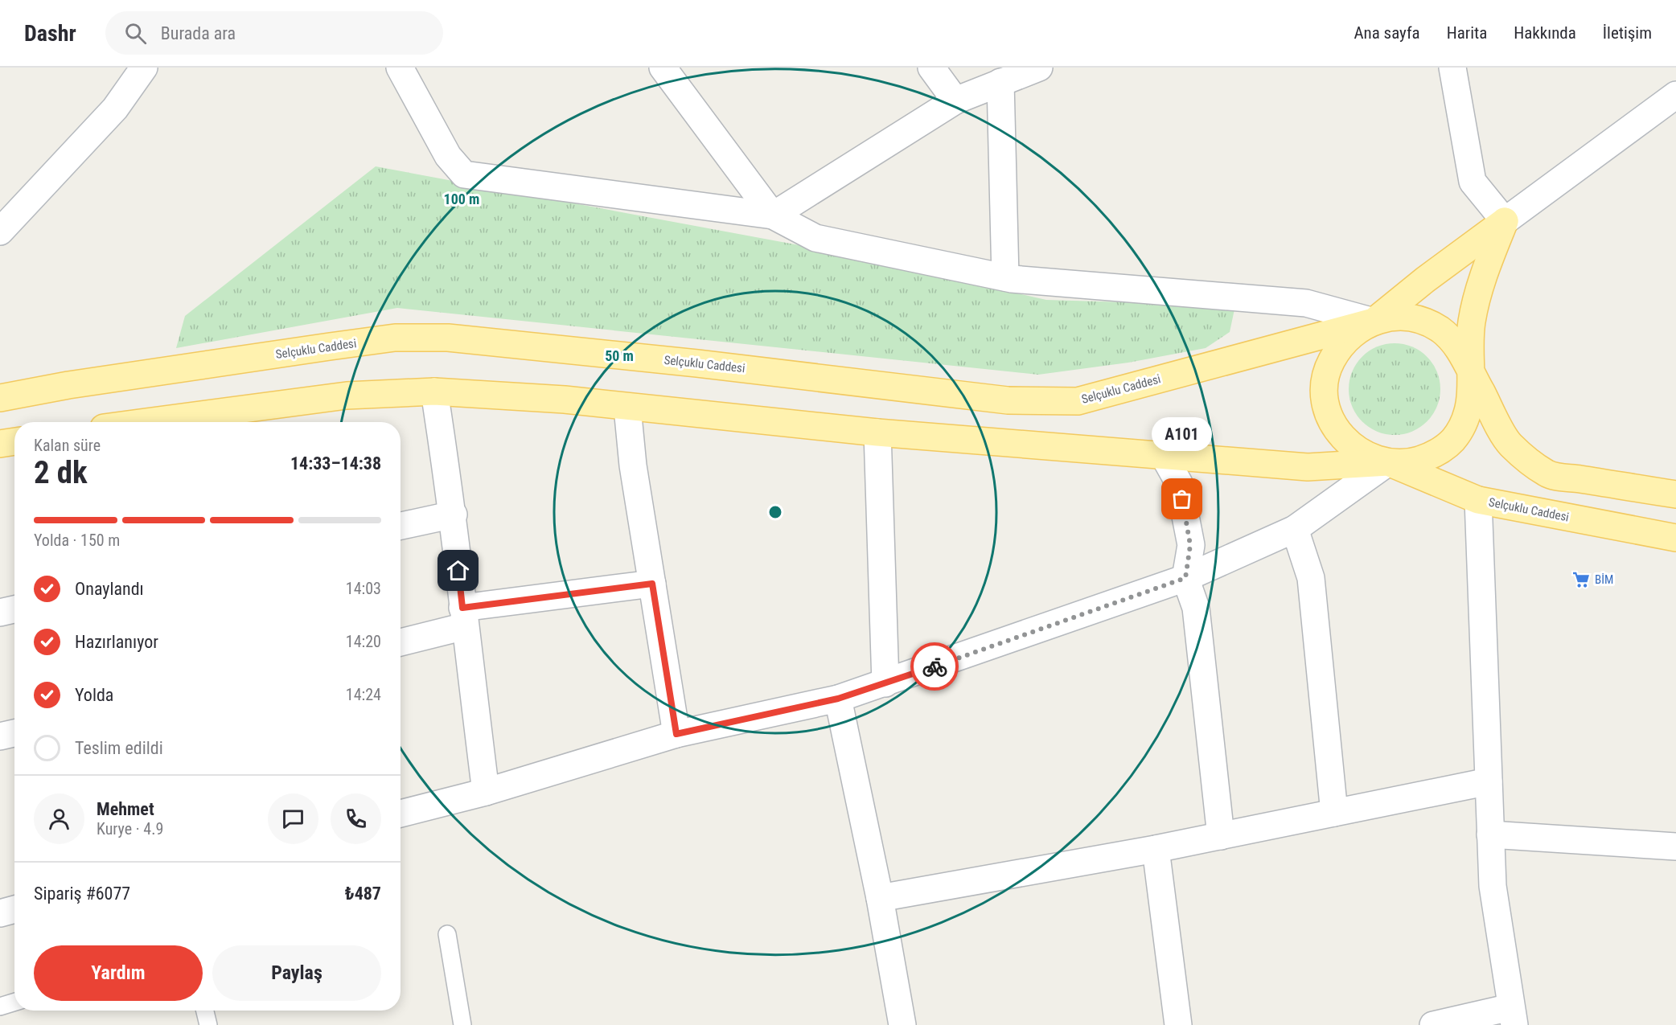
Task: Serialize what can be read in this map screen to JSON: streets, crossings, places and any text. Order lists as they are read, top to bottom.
{
  "streets": {
    "main road": ["Selçuklu Caddesi"]
  },
  "places": {
    "other": ["A101"],
    "supermarket": ["BİM"]
  },
  "page": {
    "header": "Dashr",
    "search": "Burada ara",
    "nav": [
      "Ana sayfa",
      "Harita",
      "Hakkında",
      "İletişim"
    ],
    "bubble": "A101",
    "heading": ["2 dk", "Kalan süre", "14:33–14:38"],
    "panel": [
      "Mehmet",
      "Kurye · 4.9",
      "Sipariş #6077",
      "₺487"
    ],
    "bar": "Yolda · 150 m",
    "list": [
      ["Onaylandı", "14:03"],
      ["Hazırlanıyor", "14:20"],
      ["Yolda", "14:24"],
      "Teslim edildi"
    ],
    "buttons": ["Yardım", "Paylaş"]
  },
  "rings": ["100 m", "50 m"]
}
